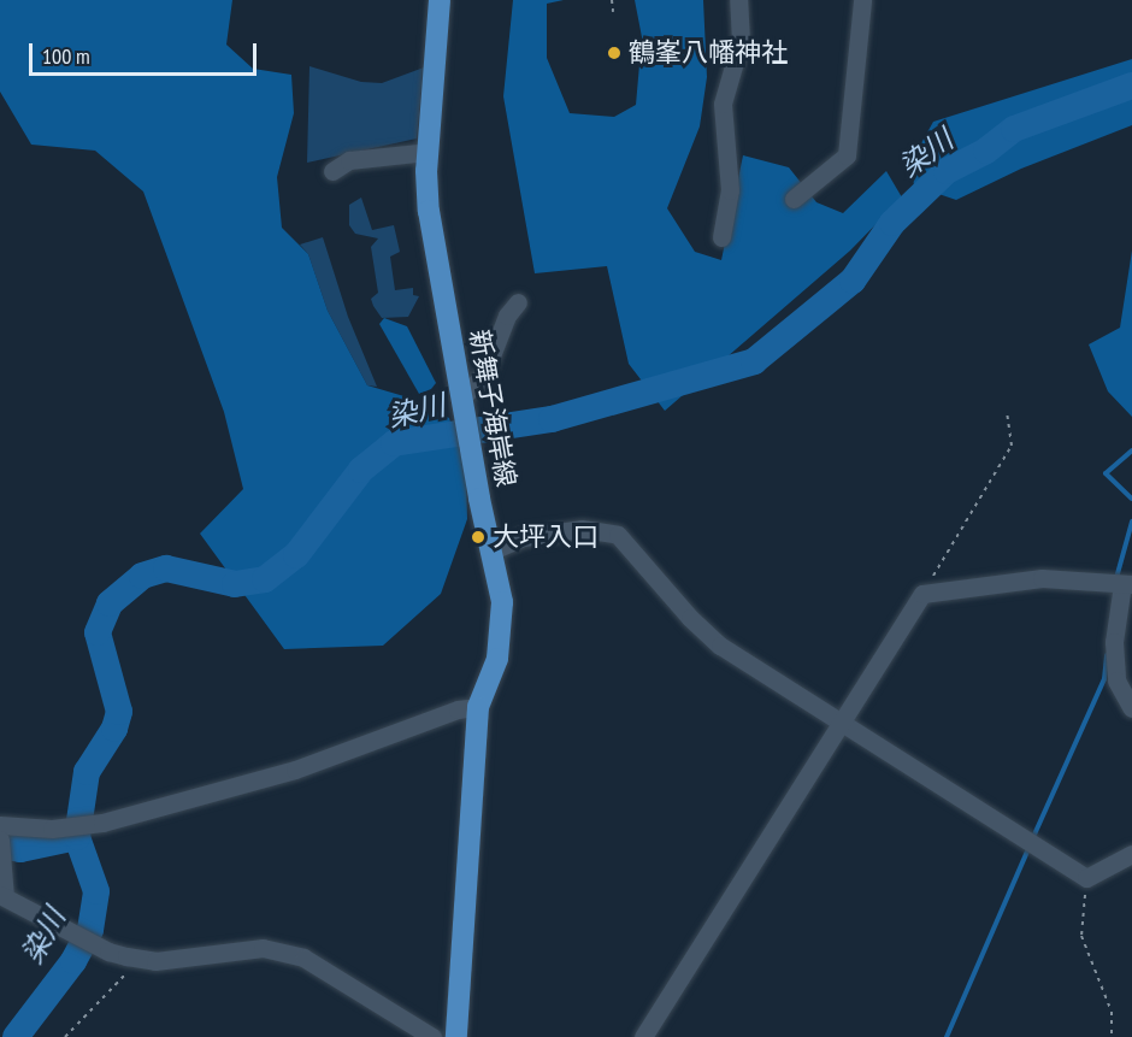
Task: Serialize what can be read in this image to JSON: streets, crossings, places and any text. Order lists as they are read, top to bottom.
{
  "streets": {
    "main road": ["新舞子海岸線"]
  },
  "water": ["染川"],
  "places": ["鶴峯八幡神社", "大坪入口"],
  "scale_bar": "100 m"
}
